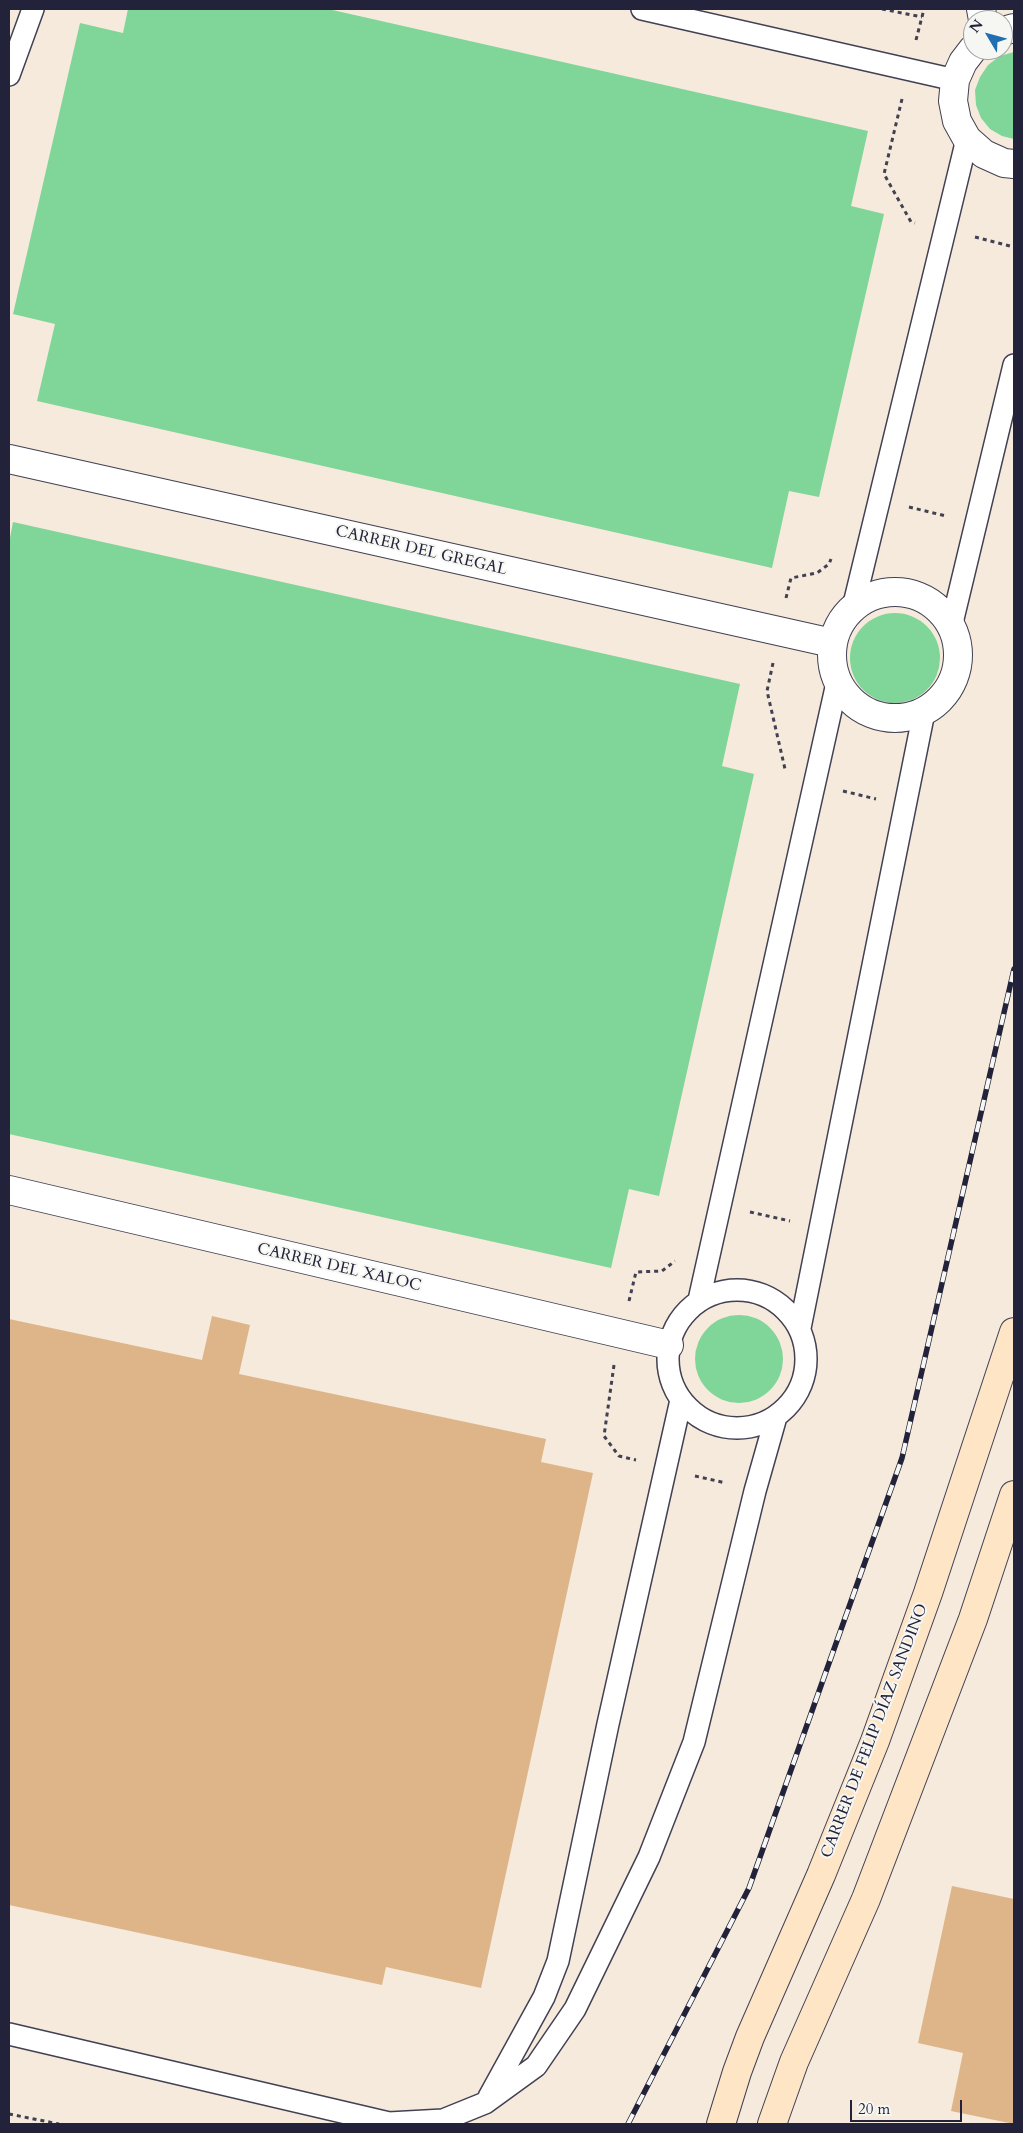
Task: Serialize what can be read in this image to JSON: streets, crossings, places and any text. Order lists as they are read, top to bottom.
{
  "streets": {
    "main road": ["CARRER DE FELIP DÍAZ SANDINO"],
    "street": ["CARRER DEL GREGAL", "CARRER DEL XALOC"]
  },
  "scale_bar": "20 m",
  "north": "top left"
}
